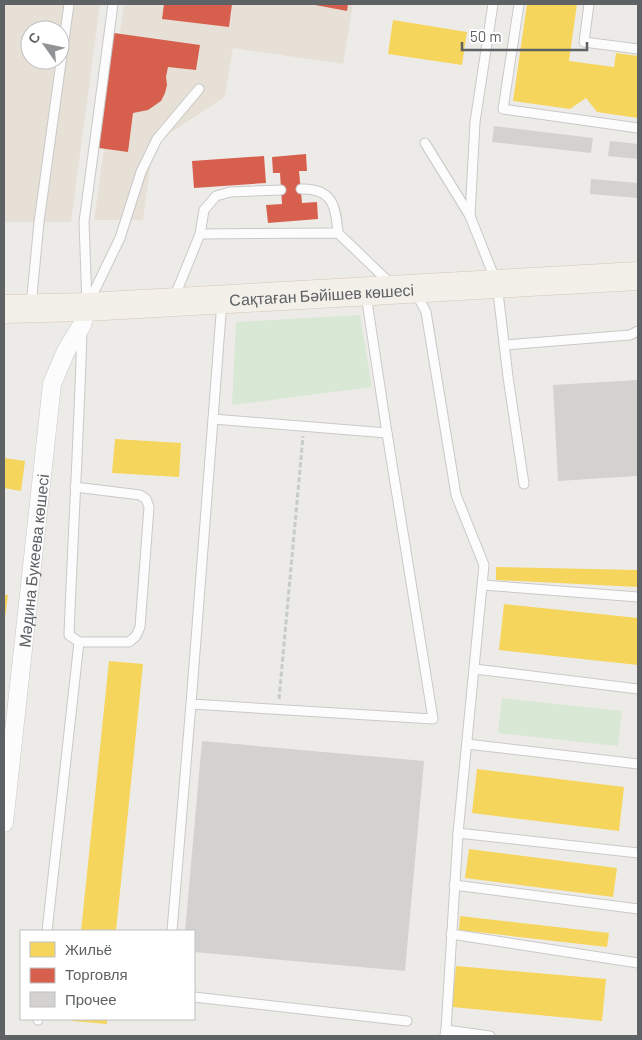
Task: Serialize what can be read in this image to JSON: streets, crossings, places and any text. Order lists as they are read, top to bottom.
{
  "streets": {
    "main road": ["Сақтаған Бәйішев көшесі"],
    "street": ["Мәдина Букеева көшесі"]
  },
  "crossings": [
    ["Сақтаған Бәйішев көшесі", "Мәдина Букеева көшесі"]
  ],
  "legend": ["Жильё", "Торговля", "Прочее"],
  "scale_bar": "50 m",
  "north": "top left"
}
